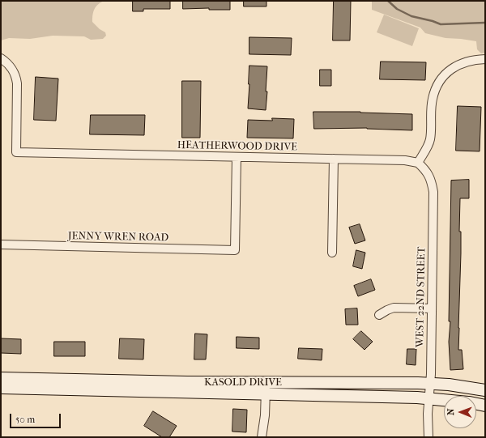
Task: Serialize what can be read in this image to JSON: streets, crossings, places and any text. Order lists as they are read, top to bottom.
{
  "streets": {
    "main road": ["KASOLD DRIVE"],
    "street": ["HEATHERWOOD DRIVE", "JENNY WREN ROAD", "WEST 22ND STREET"]
  },
  "crossings": [
    ["HEATHERWOOD DRIVE", "JENNY WREN ROAD"],
    ["HEATHERWOOD DRIVE", "WEST 22ND STREET"],
    ["WEST 22ND STREET", "KASOLD DRIVE"]
  ],
  "scale_bar": "50 m",
  "north": "left"
}
